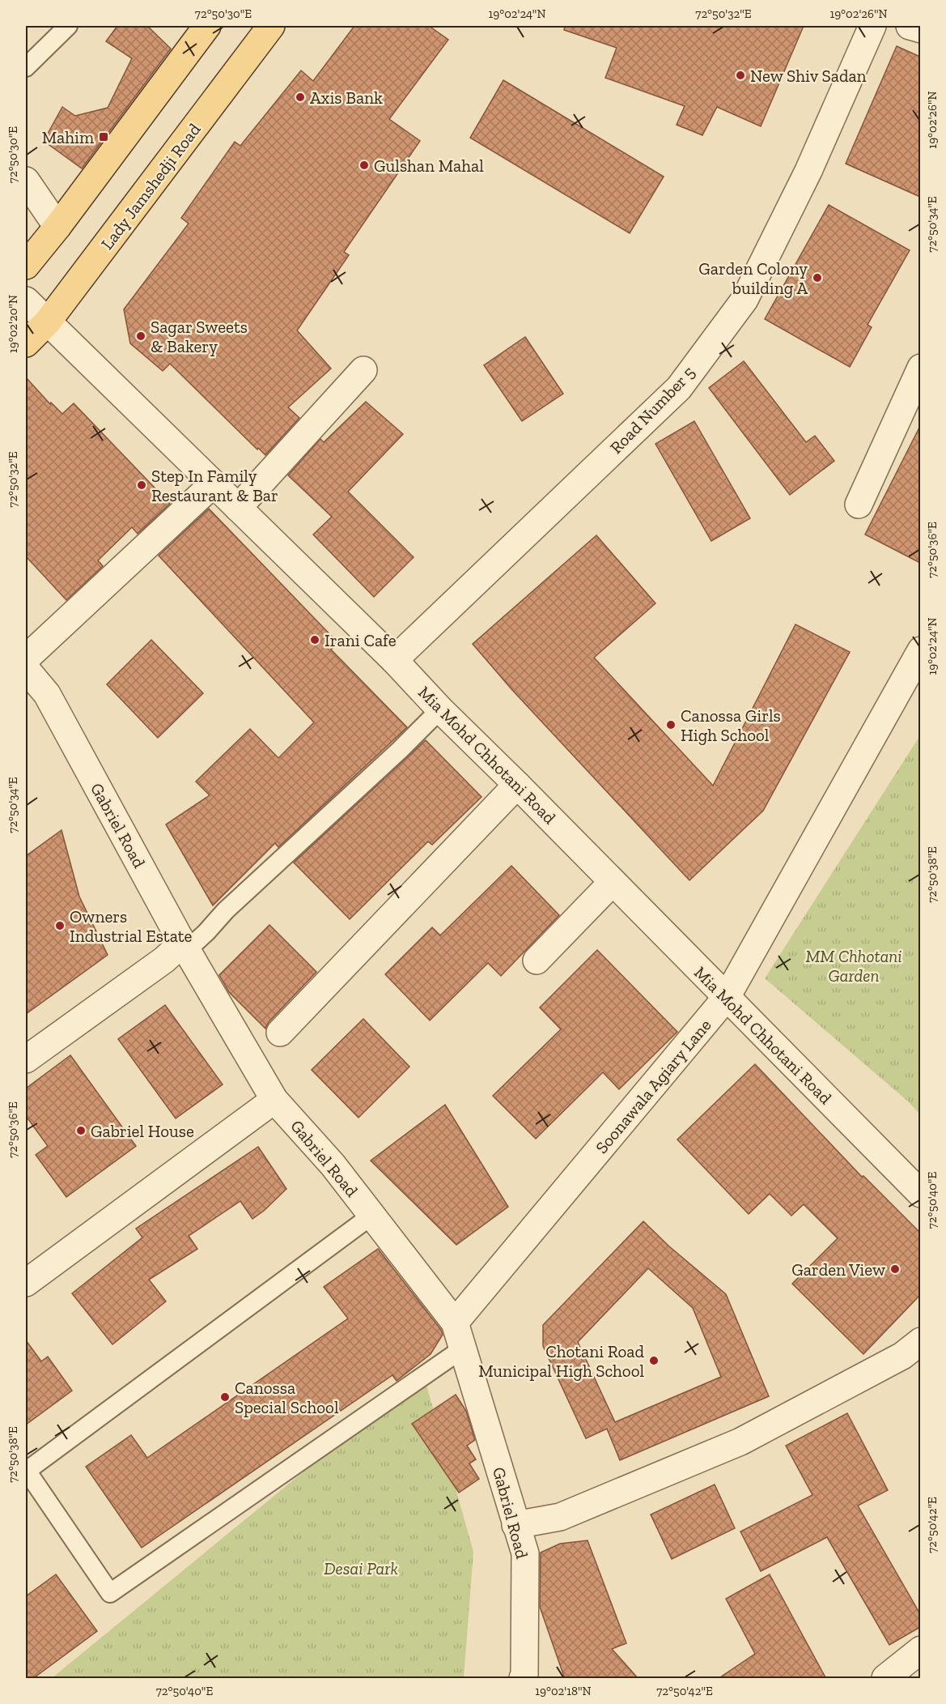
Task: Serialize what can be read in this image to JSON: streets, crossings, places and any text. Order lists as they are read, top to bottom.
{
  "streets": {
    "main road": ["Lady Jamshedji Road"],
    "street": [
      "Road Number 5",
      "Mia Mohd Chhotani Road",
      "Gabriel Road",
      "Soonawala Agiary Lane"
    ]
  },
  "crossings": [
    ["Lady Jamshedji Road", "Mia Mohd Chhotani Road"],
    ["Road Number 5", "Mia Mohd Chhotani Road"],
    ["Mia Mohd Chhotani Road", "Soonawala Agiary Lane"],
    ["Gabriel Road", "Soonawala Agiary Lane"]
  ],
  "parks": ["MM Chhotani Garden", "Desai Park"],
  "places": {
    "other": [
      "New Shiv Sadan",
      "Axis Bank",
      "Gulshan Mahal",
      "Garden Colony building A",
      "Sagar Sweets & Bakery",
      "Step In Family Restaurant & Bar",
      "Irani Cafe",
      "Canossa Girls High School",
      "Owners Industrial Estate",
      "Gabriel House",
      "Garden View",
      "Chotani Road Municipal High School",
      "Canossa Special School"
    ],
    "transit": ["Mahim"]
  },
  "coordinates": [
    "72°50'30\"E",
    "19°02'24\"N",
    "72°50'32\"E",
    "19°02'26\"N",
    "72°50'34\"E",
    "19°02'20\"N",
    "72°50'36\"E",
    "72°50'38\"E",
    "72°50'40\"E",
    "72°50'42\"E",
    "19°02'18\"N"
  ]
}
